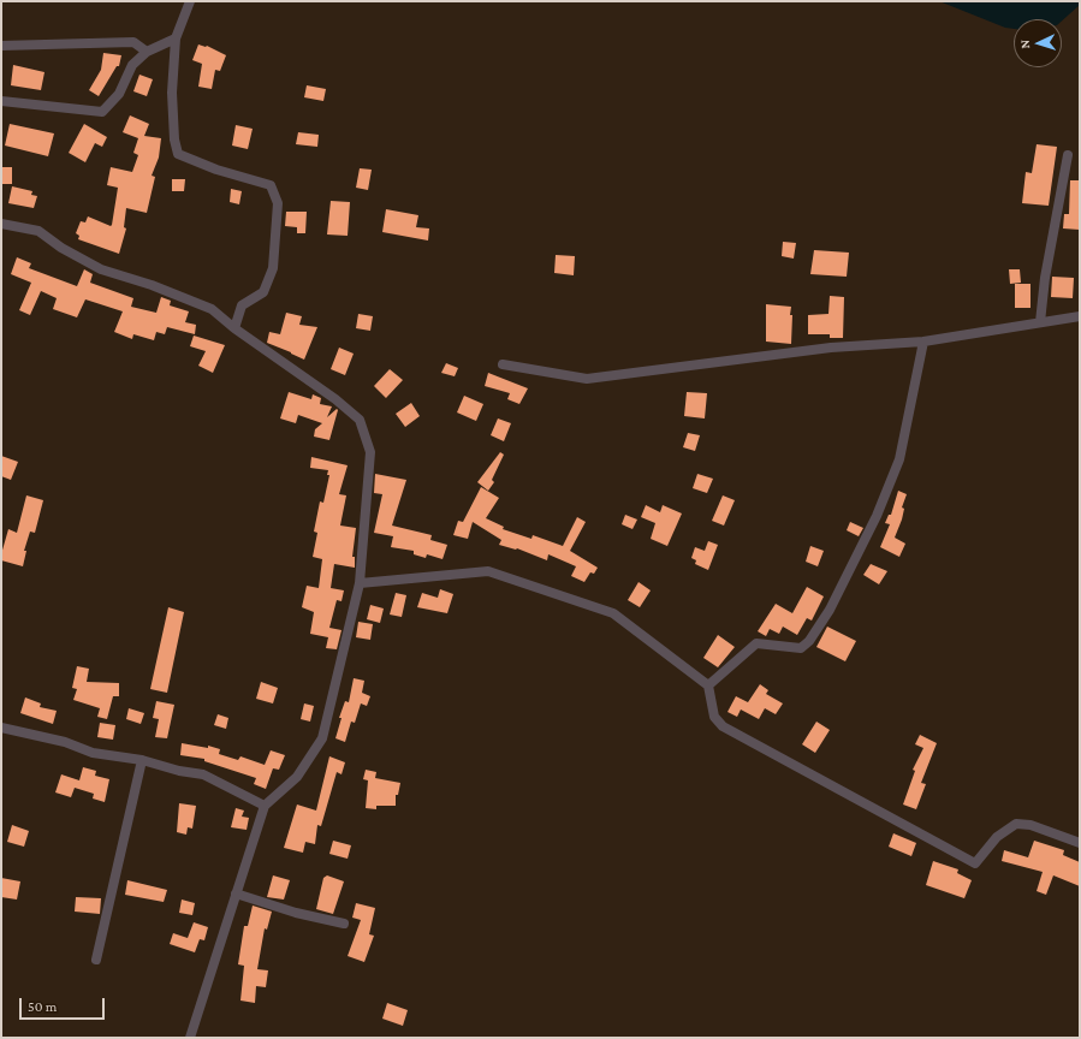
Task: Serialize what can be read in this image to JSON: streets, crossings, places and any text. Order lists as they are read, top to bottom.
{
  "scale_bar": "50 m",
  "north": "left"
}
